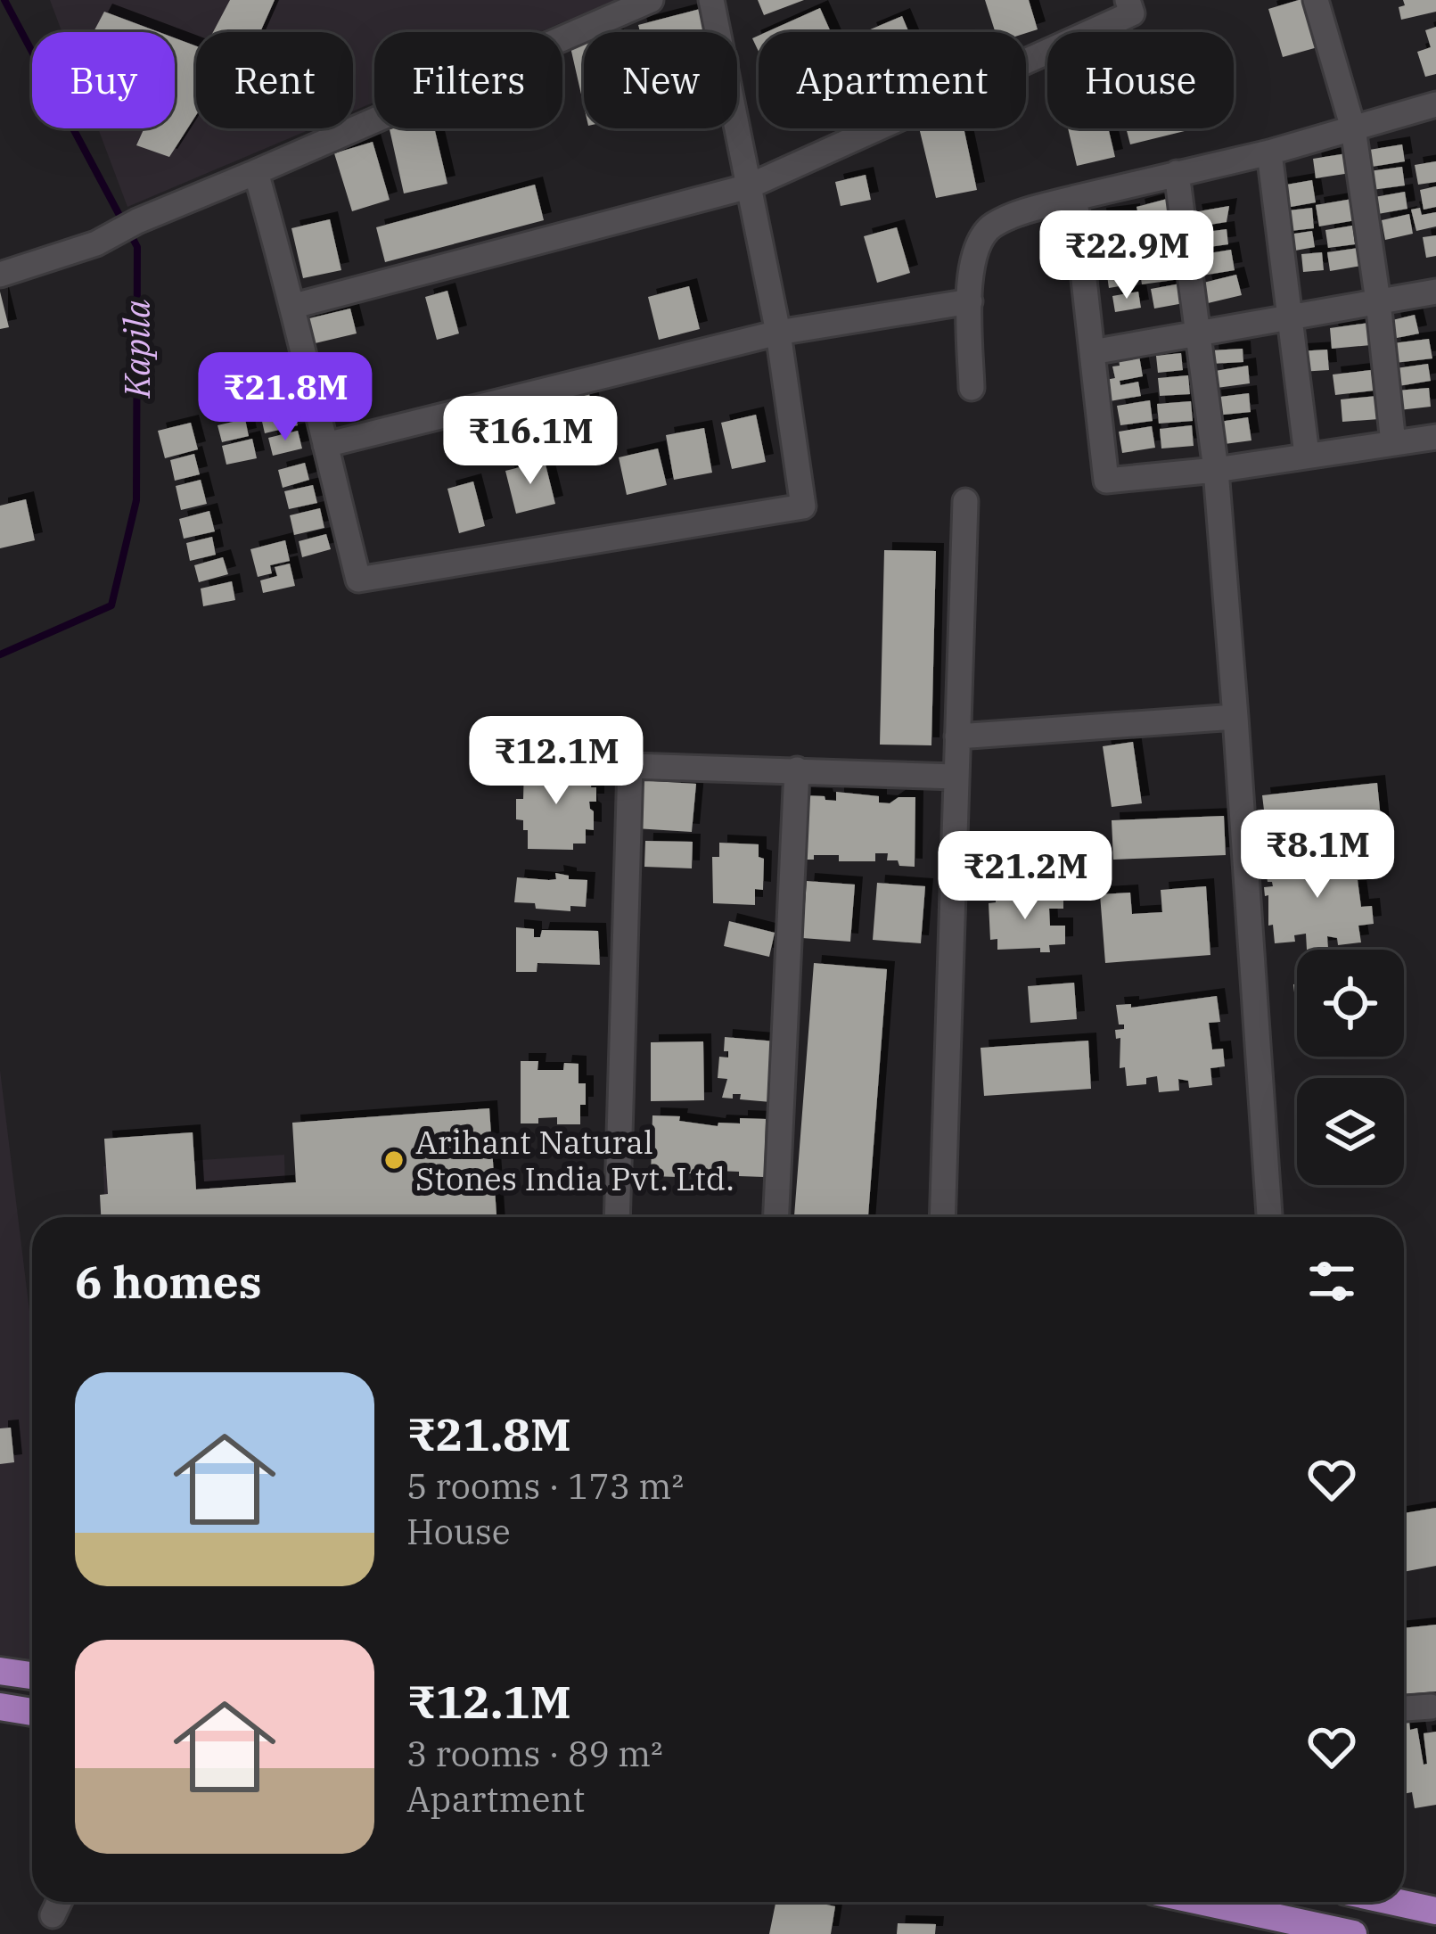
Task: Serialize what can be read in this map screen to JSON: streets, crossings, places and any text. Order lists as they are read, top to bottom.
{
  "water": ["Kapila"],
  "places": ["Arihant Natural Stones India Pvt. Ltd."],
  "page": {
    "chip": [
      "Buy",
      "Rent",
      "Filters",
      "New",
      "Apartment",
      "House"
    ],
    "price": [
      "₹22.9M",
      "₹21.8M",
      "₹16.1M",
      "₹12.1M",
      "₹8.1M",
      "₹21.2M"
    ],
    "heading": "6 homes",
    "list": [
      {
        "name": "₹21.8M",
        "note": "5 rooms · 173 m² · House"
      },
      {
        "name": "₹12.1M",
        "note": "3 rooms · 89 m² · Apartment"
      }
    ]
  }
}
